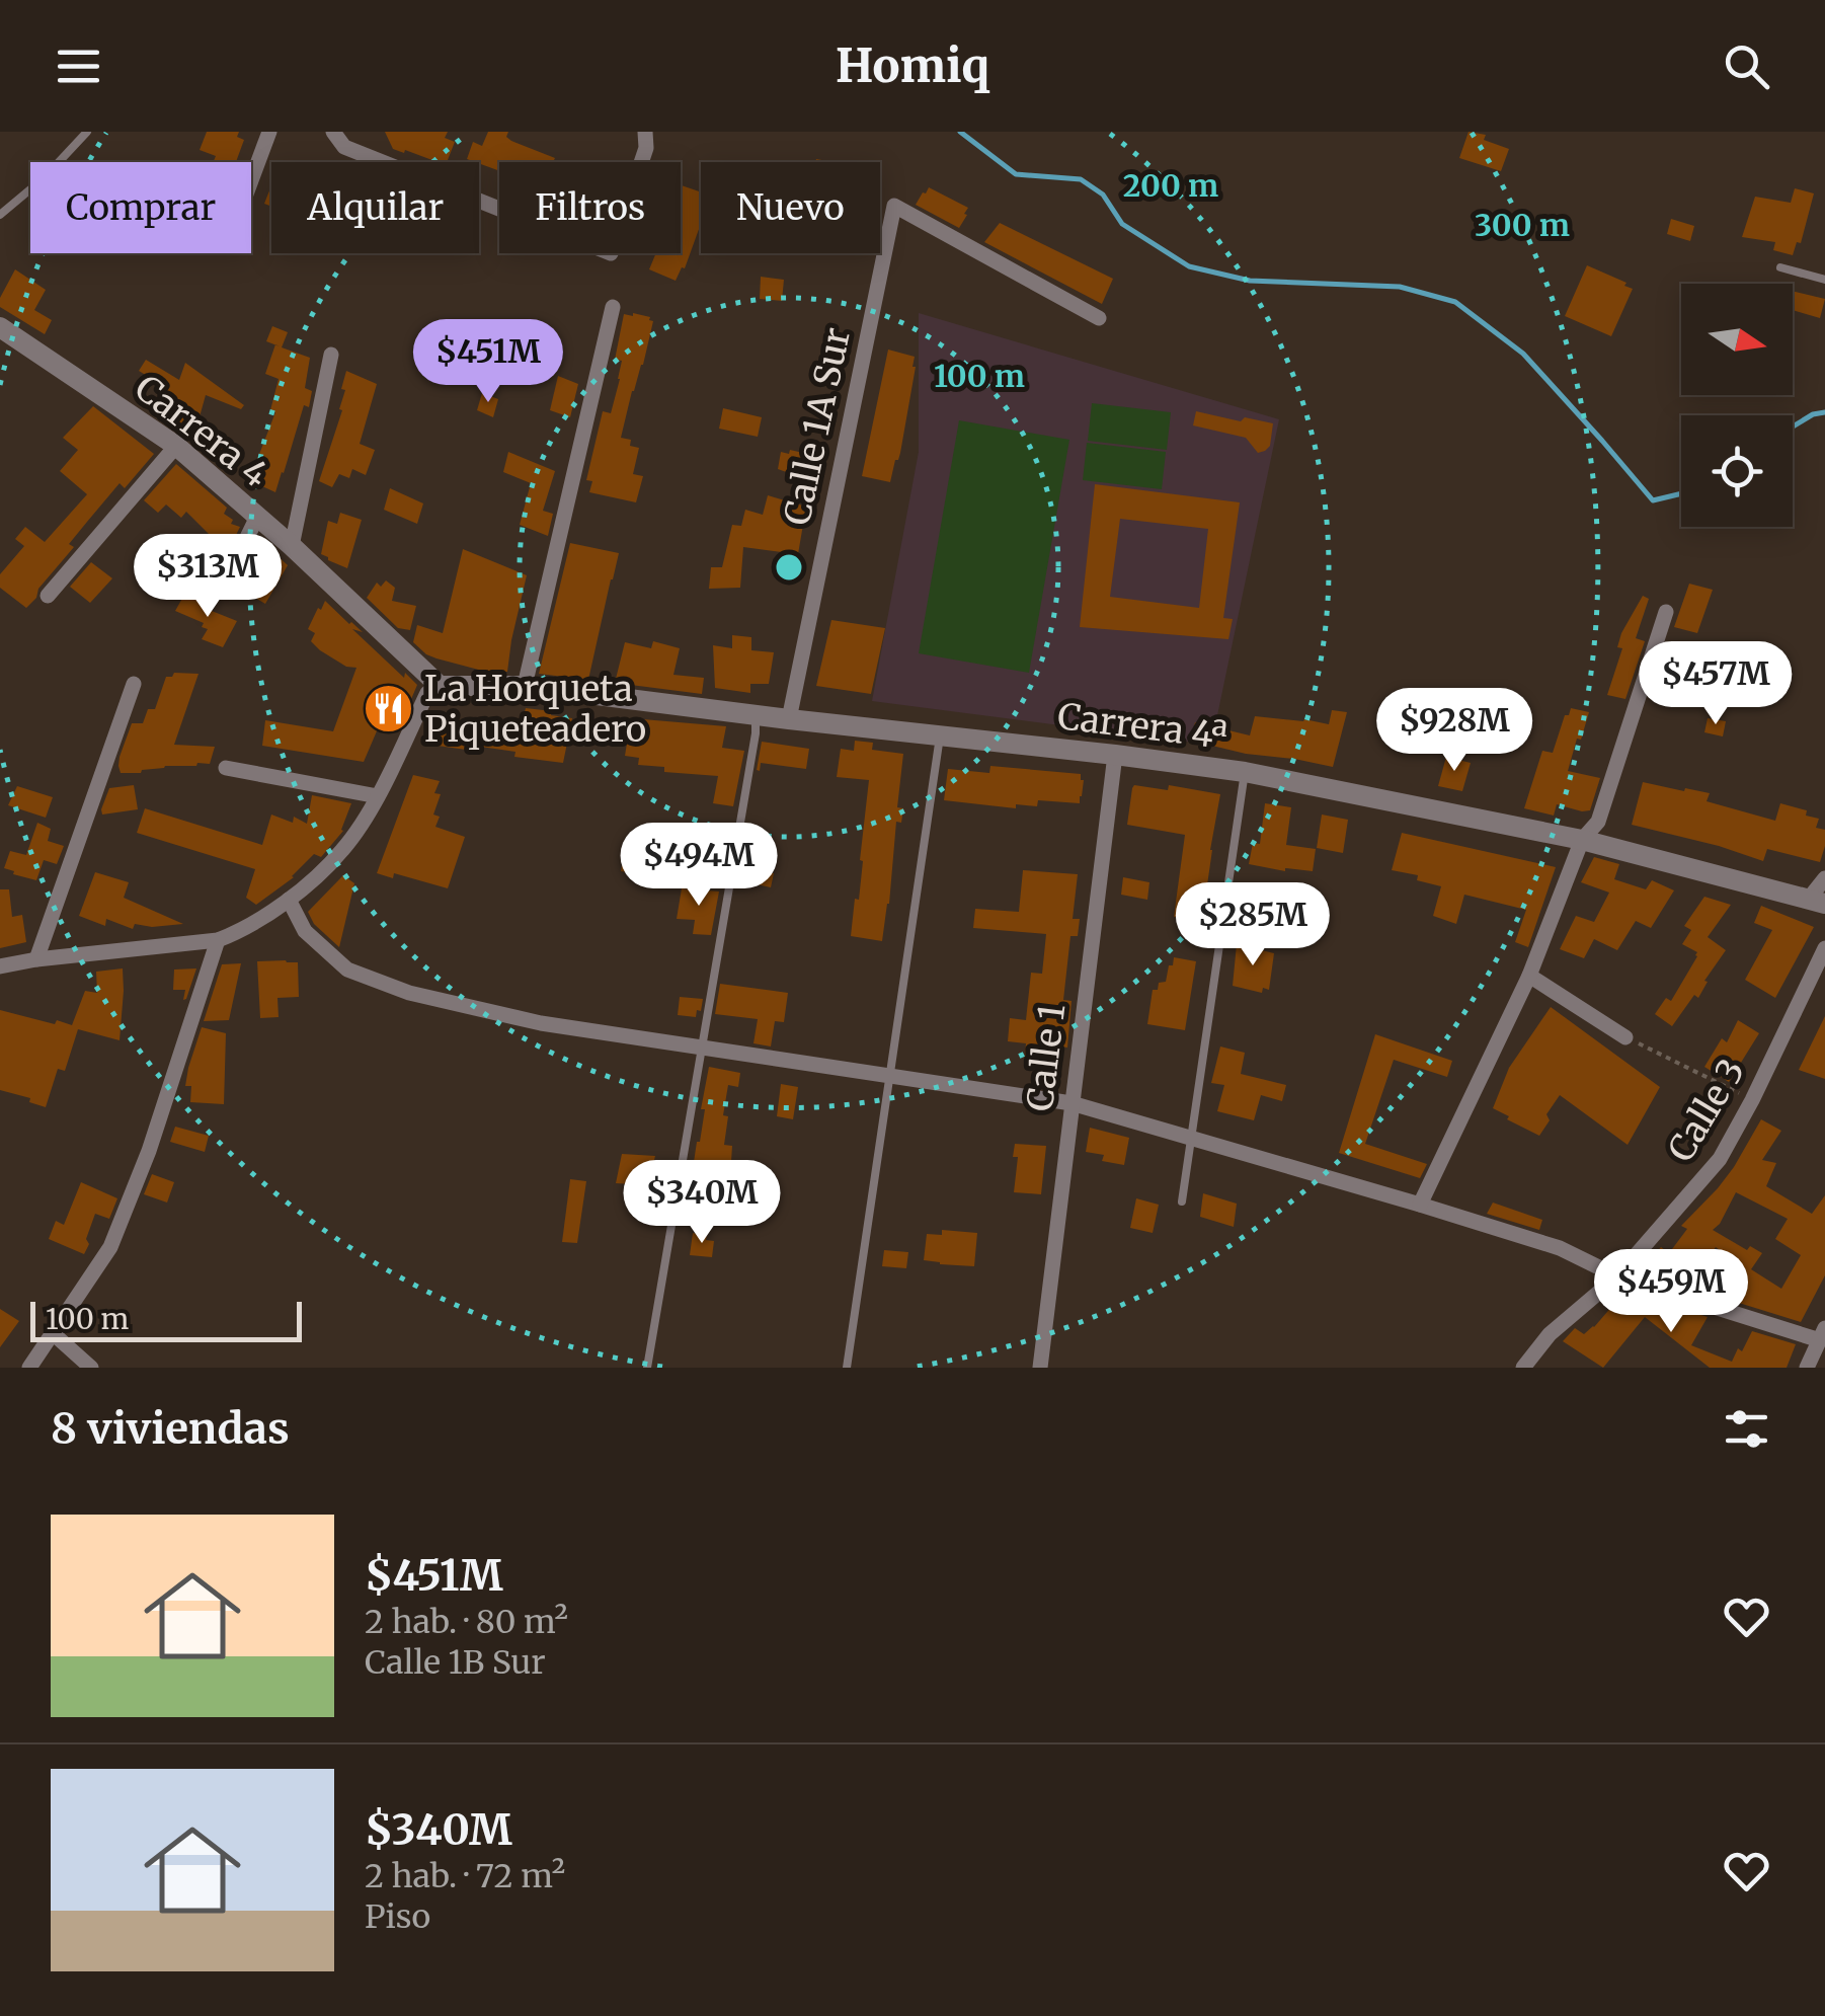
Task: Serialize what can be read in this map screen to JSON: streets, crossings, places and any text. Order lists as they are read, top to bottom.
{
  "streets": {
    "street": [
      "Calle 1A Sur",
      "Carrera 4",
      "Carrera 4ª",
      "Calle 1",
      "Calle 3"
    ]
  },
  "crossings": [
    ["Calle 1A Sur", "Carrera 4ª"],
    ["Carrera 4", "Carrera 4ª"],
    ["Carrera 4ª", "Calle 1"]
  ],
  "places": {
    "restaurant": ["La Horqueta Piqueteadero"]
  },
  "scale_bar": "100 m",
  "north": "right",
  "page": {
    "header": "Homiq",
    "chip": [
      "Comprar",
      "Alquilar",
      "Filtros",
      "Nuevo"
    ],
    "price": [
      "$451M",
      "$313M",
      "$457M",
      "$928M",
      "$494M",
      "$285M",
      "$340M",
      "$459M"
    ],
    "scale": "100 m",
    "heading": "8 viviendas",
    "list": [
      {
        "name": "$451M",
        "note": "2 hab. · 80 m² · Calle 1B Sur"
      },
      {
        "name": "$340M",
        "note": "2 hab. · 72 m² · Piso"
      }
    ]
  },
  "rings": ["200 m", "300 m", "100 m"]
}
